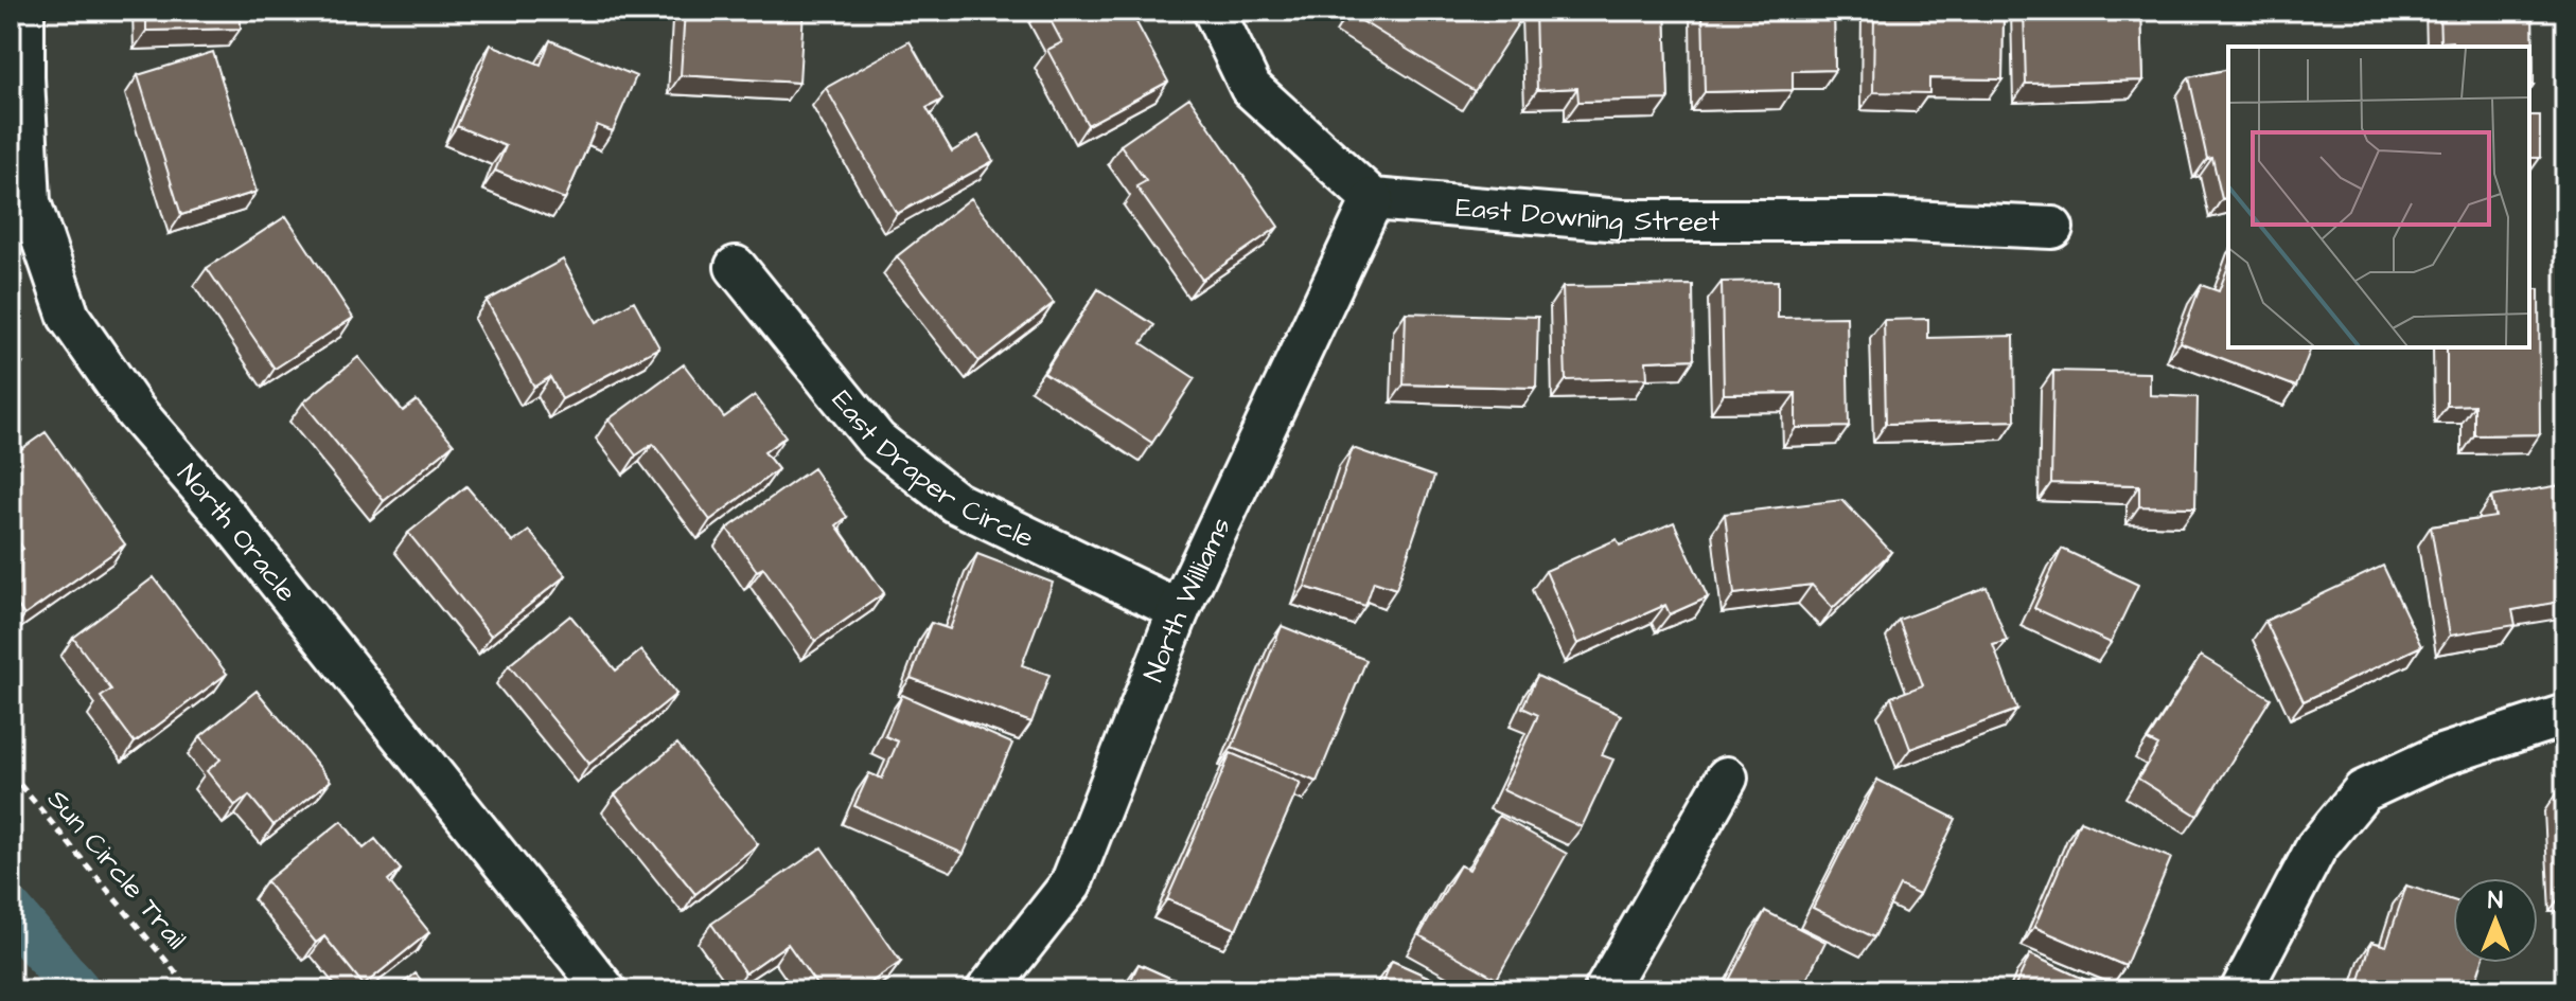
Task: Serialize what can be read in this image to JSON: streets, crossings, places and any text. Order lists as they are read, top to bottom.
{
  "streets": {
    "street": [
      "East Downing Street",
      "East Draper Circle",
      "North Oracle",
      "North Williams"
    ],
    "path": ["Sun Circle Trail"]
  },
  "crossings": [
    ["East Downing Street", "North Williams"],
    ["East Draper Circle", "North Williams"]
  ],
  "north": "top"
}
